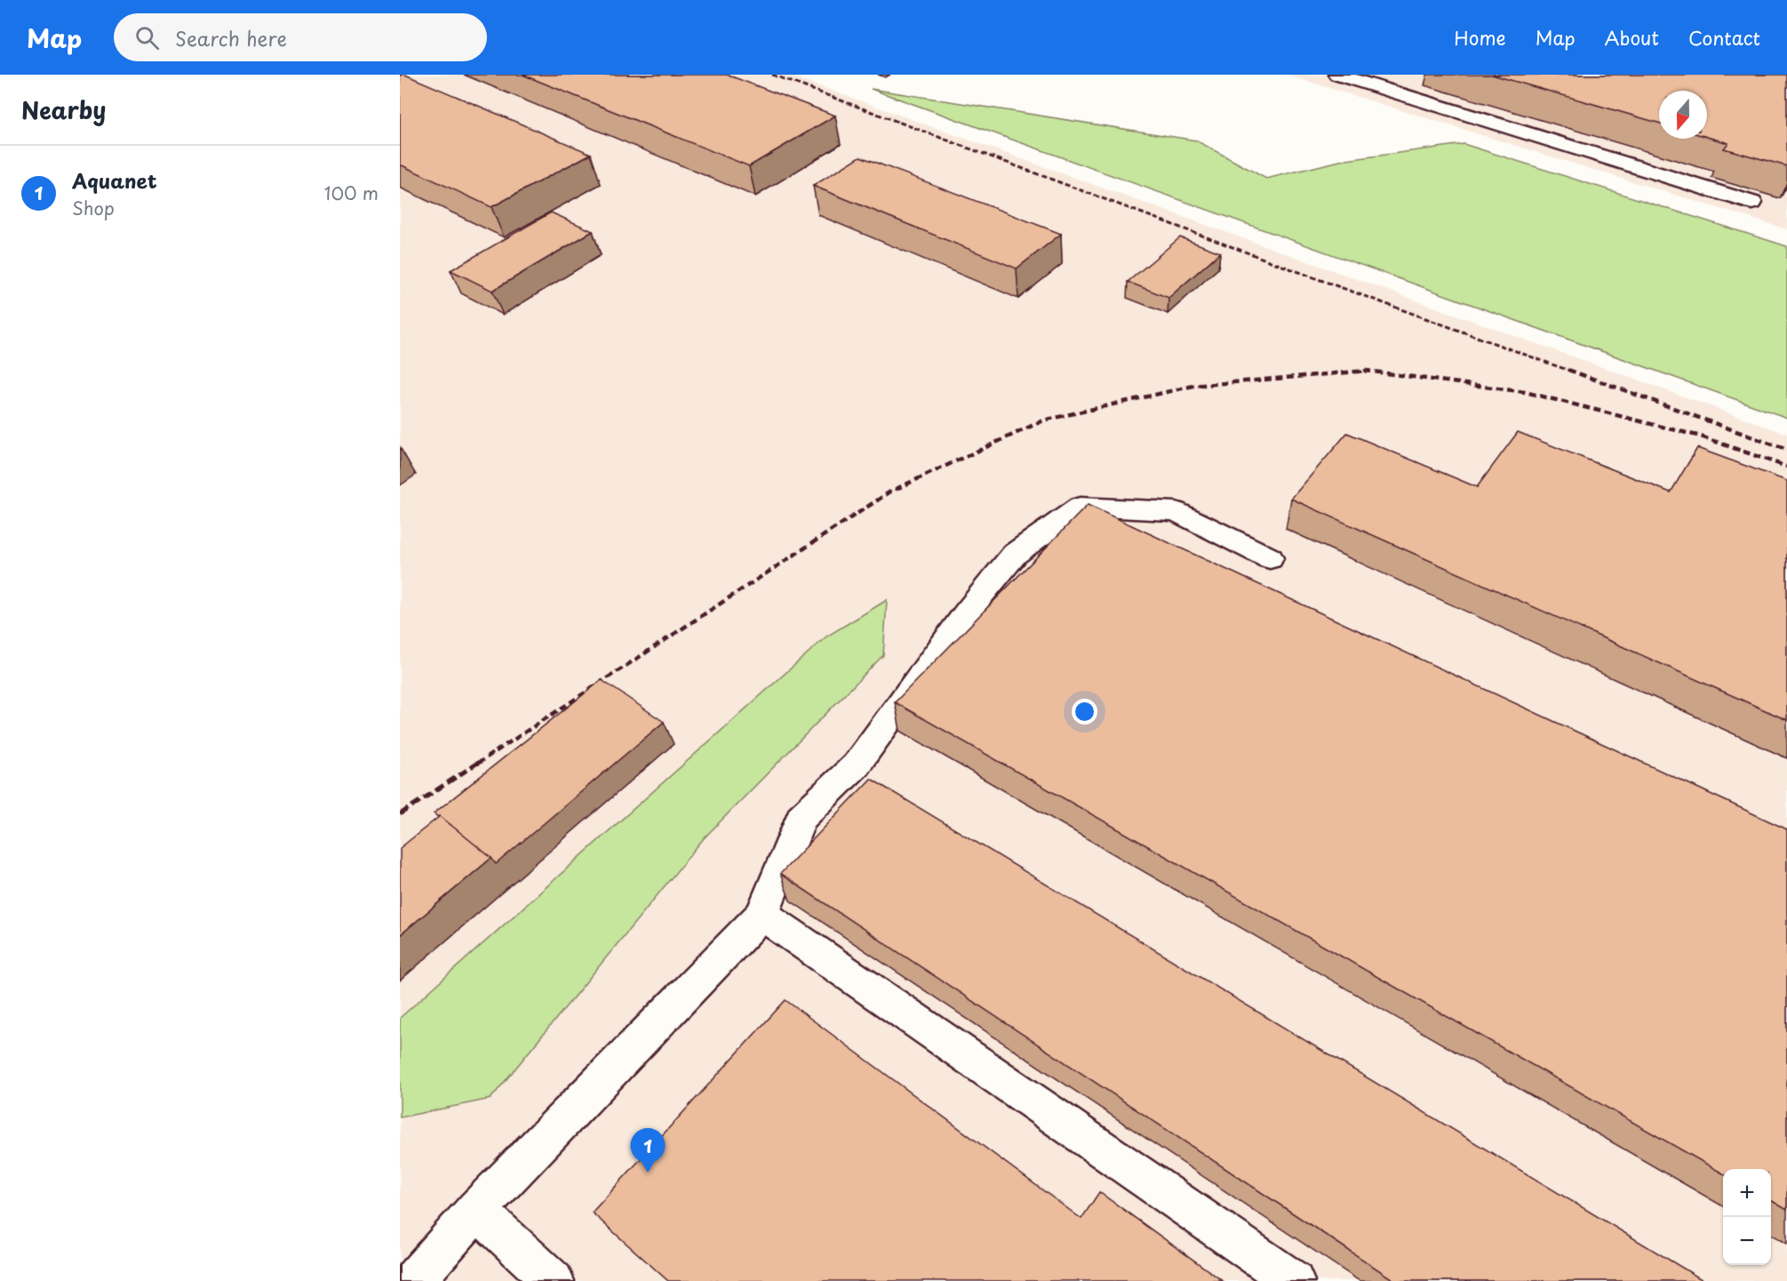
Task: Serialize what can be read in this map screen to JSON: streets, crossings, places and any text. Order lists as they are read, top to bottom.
{
  "north": "bottom",
  "page": {
    "header": "Map",
    "search": "Search here",
    "nav": [
      "Home",
      "Map",
      "About",
      "Contact"
    ],
    "heading": "Nearby",
    "list": [
      {
        "mark": "1",
        "name": "Aquanet",
        "note": "Shop",
        "value": "100 m"
      }
    ],
    "pins": "1",
    "map_buttons": ["+", "−"]
  }
}
